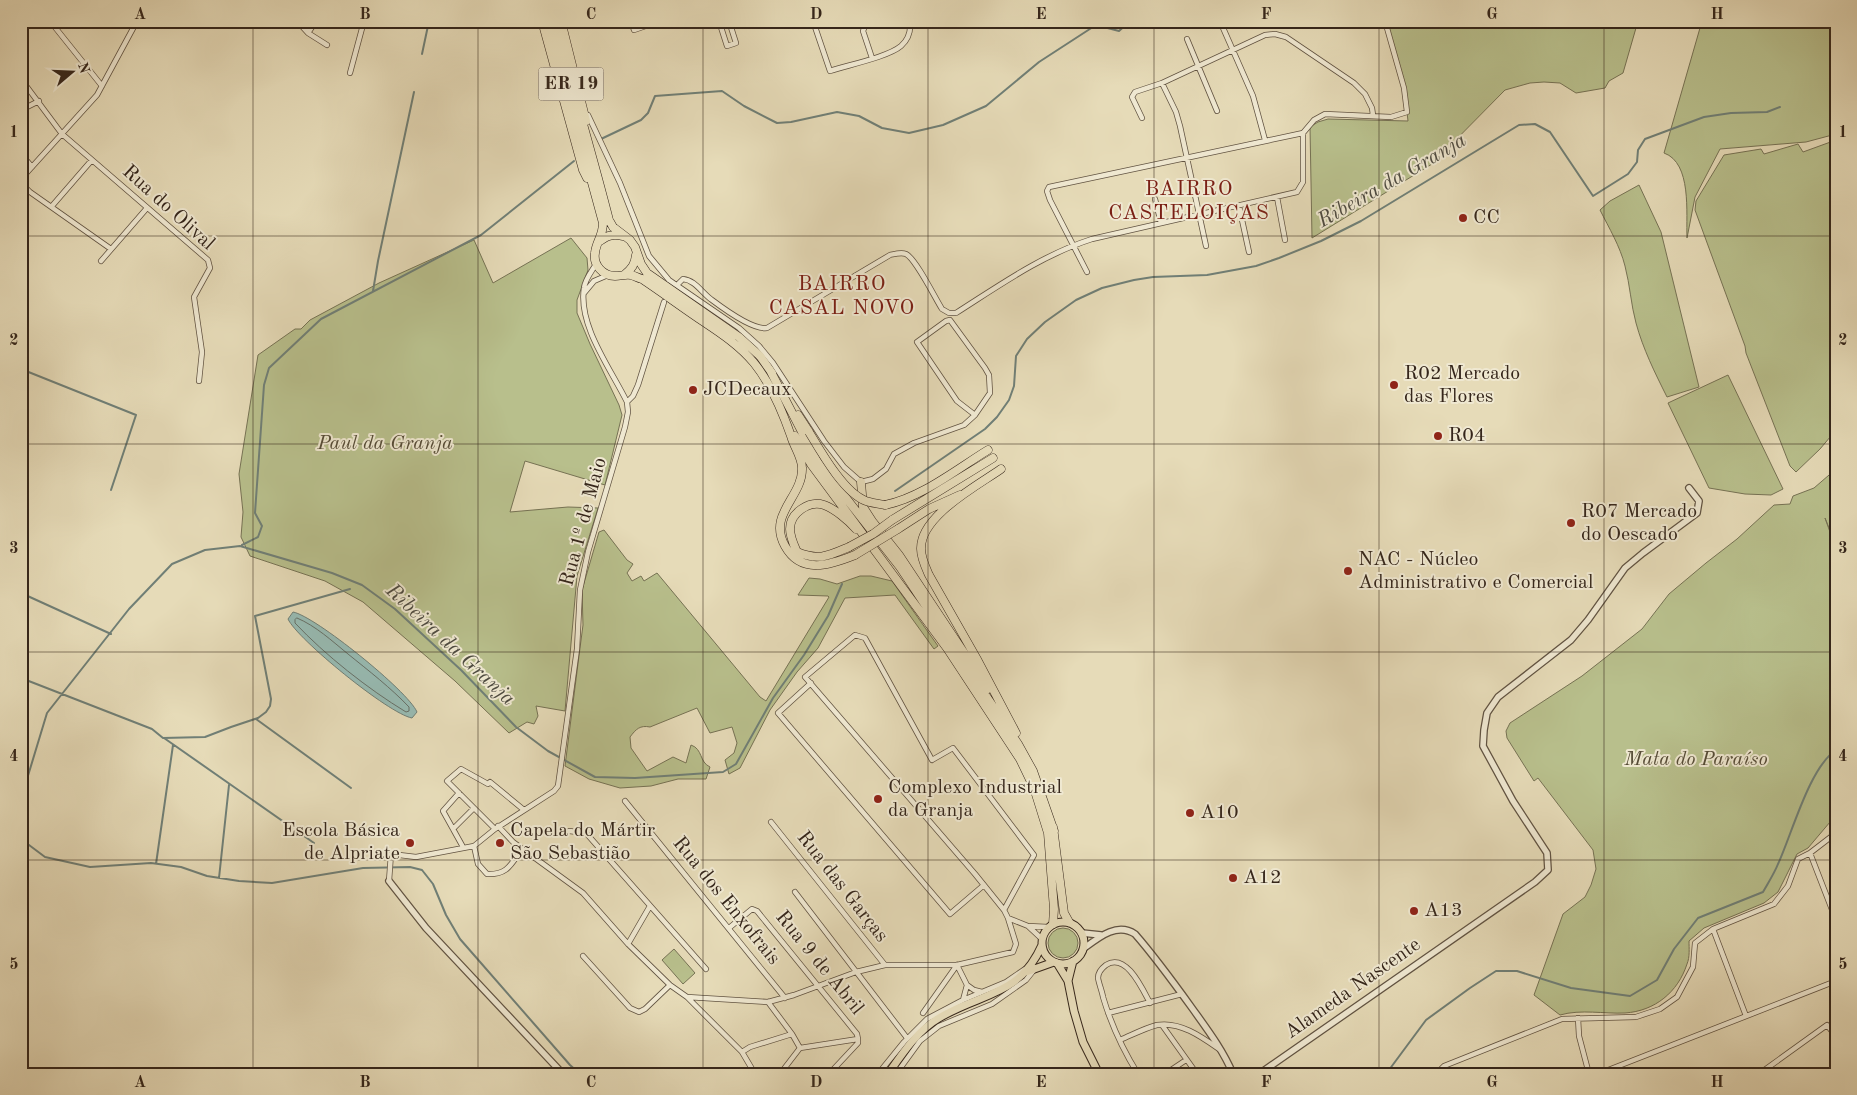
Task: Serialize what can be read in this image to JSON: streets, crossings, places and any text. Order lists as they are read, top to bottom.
{
  "streets": {
    "highway": ["ER 19"],
    "street": [
      "Rua do Olival",
      "Rua 1º de Maio",
      "Rua das Garças",
      "Rua dos Enxofrais",
      "Rua 9 de Abril",
      "Alameda Nascente"
    ]
  },
  "crossings": [
    ["Rua dos Enxofrais", "Rua 9 de Abril"]
  ],
  "districts": ["BAIRRO CASTELOIÇAS", "BAIRRO CASAL NOVO"],
  "water": ["Ribeira da Granja"],
  "parks": ["Paul da Granja", "Mata do Paraíso"],
  "places": [
    "CC",
    "R02 Mercado das Flores",
    "JCDecaux",
    "R04",
    "R07 Mercado do Oescado",
    "NAC - Núcleo Administrativo e Comercial",
    "Complexo Industrial da Granja",
    "A10",
    "Escola Básica de Alpriate",
    "Capela do Mártir São Sebastião",
    "A12",
    "A13"
  ],
  "north": "right",
  "grid": {
    "columns": [
      "A",
      "B",
      "C",
      "D",
      "E",
      "F",
      "G",
      "H"
    ],
    "rows": [
      "1",
      "2",
      "3",
      "4",
      "5"
    ]
  }
}
